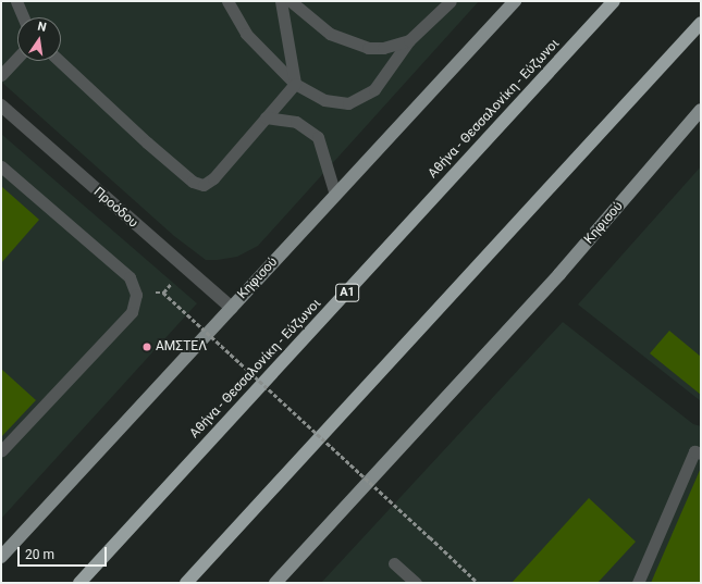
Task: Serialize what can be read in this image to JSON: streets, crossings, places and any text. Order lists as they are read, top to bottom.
{
  "streets": {
    "highway": ["Αθήνα - Θεσσαλονίκη - Εύζωνοι", "Α1"],
    "main road": ["Κηφισού"],
    "street": ["Προόδου"]
  },
  "crossings": [
    ["Προόδου", "Κηφισού"]
  ],
  "places": ["ΑΜΣΤΕΛ"],
  "scale_bar": "20 m",
  "north": "top"
}
